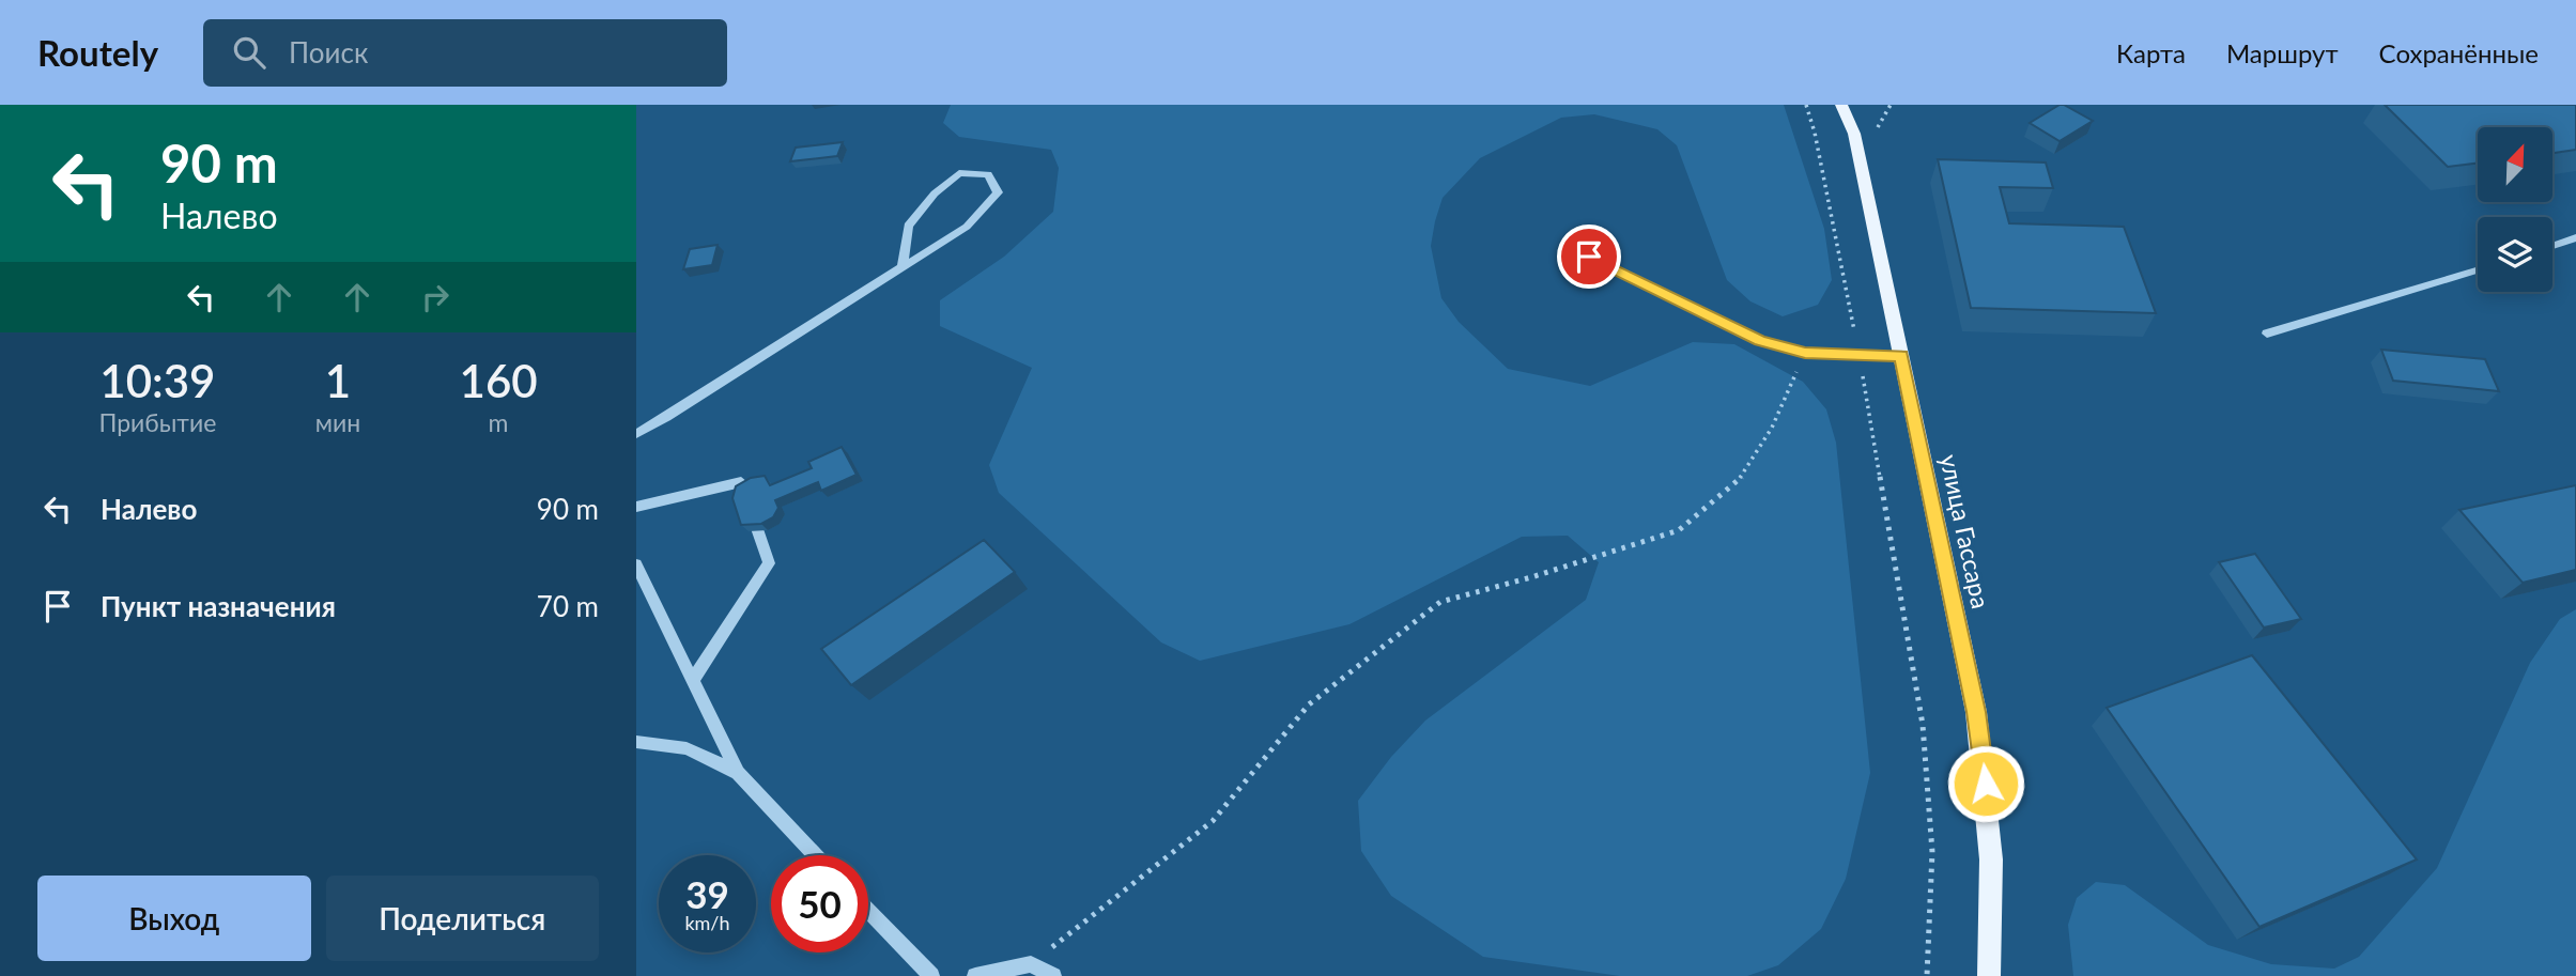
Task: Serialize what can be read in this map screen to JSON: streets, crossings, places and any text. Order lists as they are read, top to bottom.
{
  "streets": {
    "main road": ["улица Гассара"]
  },
  "north": "top right",
  "page": {
    "header": "Routely",
    "search": "Поиск",
    "nav": ["Карта", "Маршрут", "Сохранённые"],
    "turn": ["90 m", "Налево"],
    "eta": [
      "10:39",
      "Прибытие",
      "1",
      "мин",
      "160",
      "m"
    ],
    "list": [
      {
        "name": "Налево",
        "value": "90 m"
      },
      {
        "name": "Пункт назначения",
        "value": "70 m"
      }
    ],
    "speed": "39 km/h",
    "limit": "50",
    "buttons": ["Выход", "Поделиться"]
  }
}
